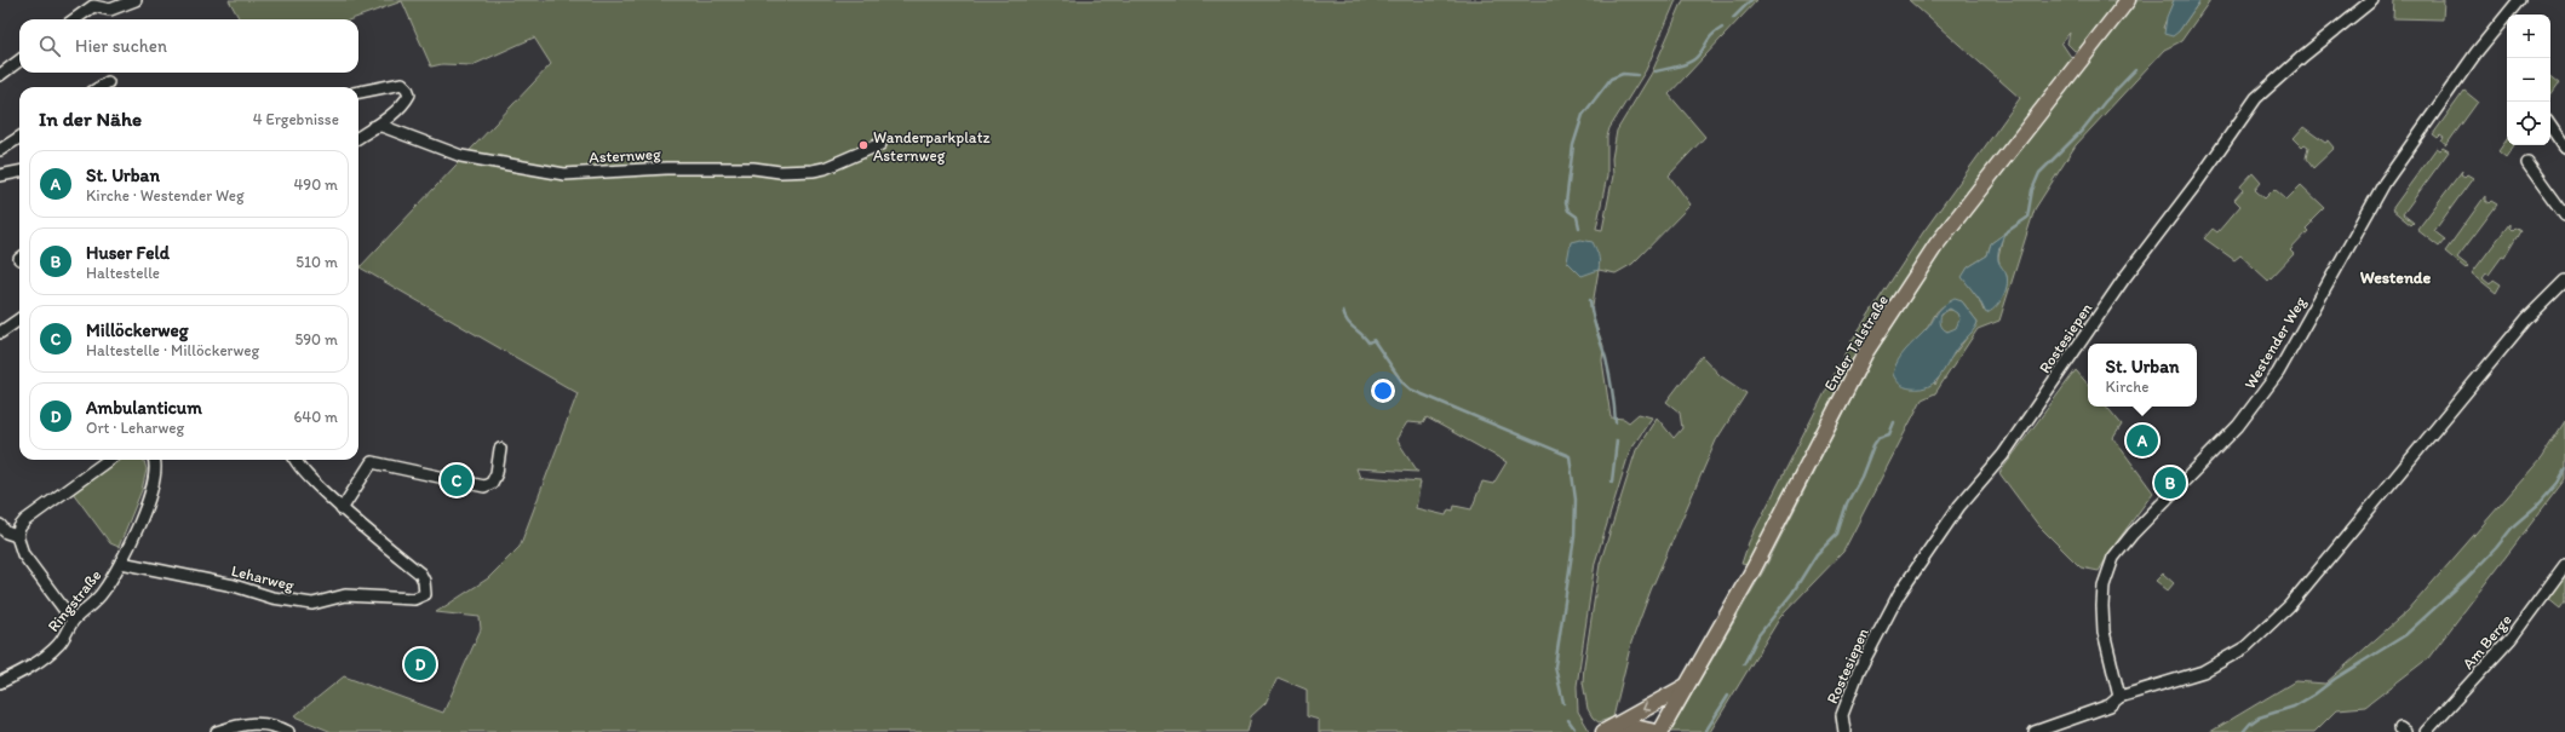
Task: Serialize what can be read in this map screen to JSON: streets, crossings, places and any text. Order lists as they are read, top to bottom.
{
  "streets": {
    "main road": ["Ender Talstraße"],
    "street": [
      "Asternweg",
      "Rostesiepen",
      "Westender Weg",
      "Leharweg",
      "Ringstraße",
      "Am Berge"
    ]
  },
  "crossings": [
    ["Leharweg", "Ringstraße"]
  ],
  "districts": ["Westende"],
  "places": ["Wanderparkplatz Asternweg"],
  "page": {
    "map_buttons": ["+", "−"],
    "search": "Hier suchen",
    "heading": ["In der Nähe", "4 Ergebnisse"],
    "list": [
      {
        "mark": "A",
        "name": "St. Urban",
        "note": "Kirche · Westender Weg",
        "value": "490 m"
      },
      {
        "mark": "B",
        "name": "Huser Feld",
        "note": "Haltestelle",
        "value": "510 m"
      },
      {
        "mark": "C",
        "name": "Millöckerweg",
        "note": "Haltestelle · Millöckerweg",
        "value": "590 m"
      },
      {
        "mark": "D",
        "name": "Ambulanticum",
        "note": "Ort · Leharweg",
        "value": "640 m"
      }
    ],
    "popup": ["St. Urban", "Kirche"],
    "pins": [
      "A",
      "C",
      "B",
      "D"
    ]
  }
}
